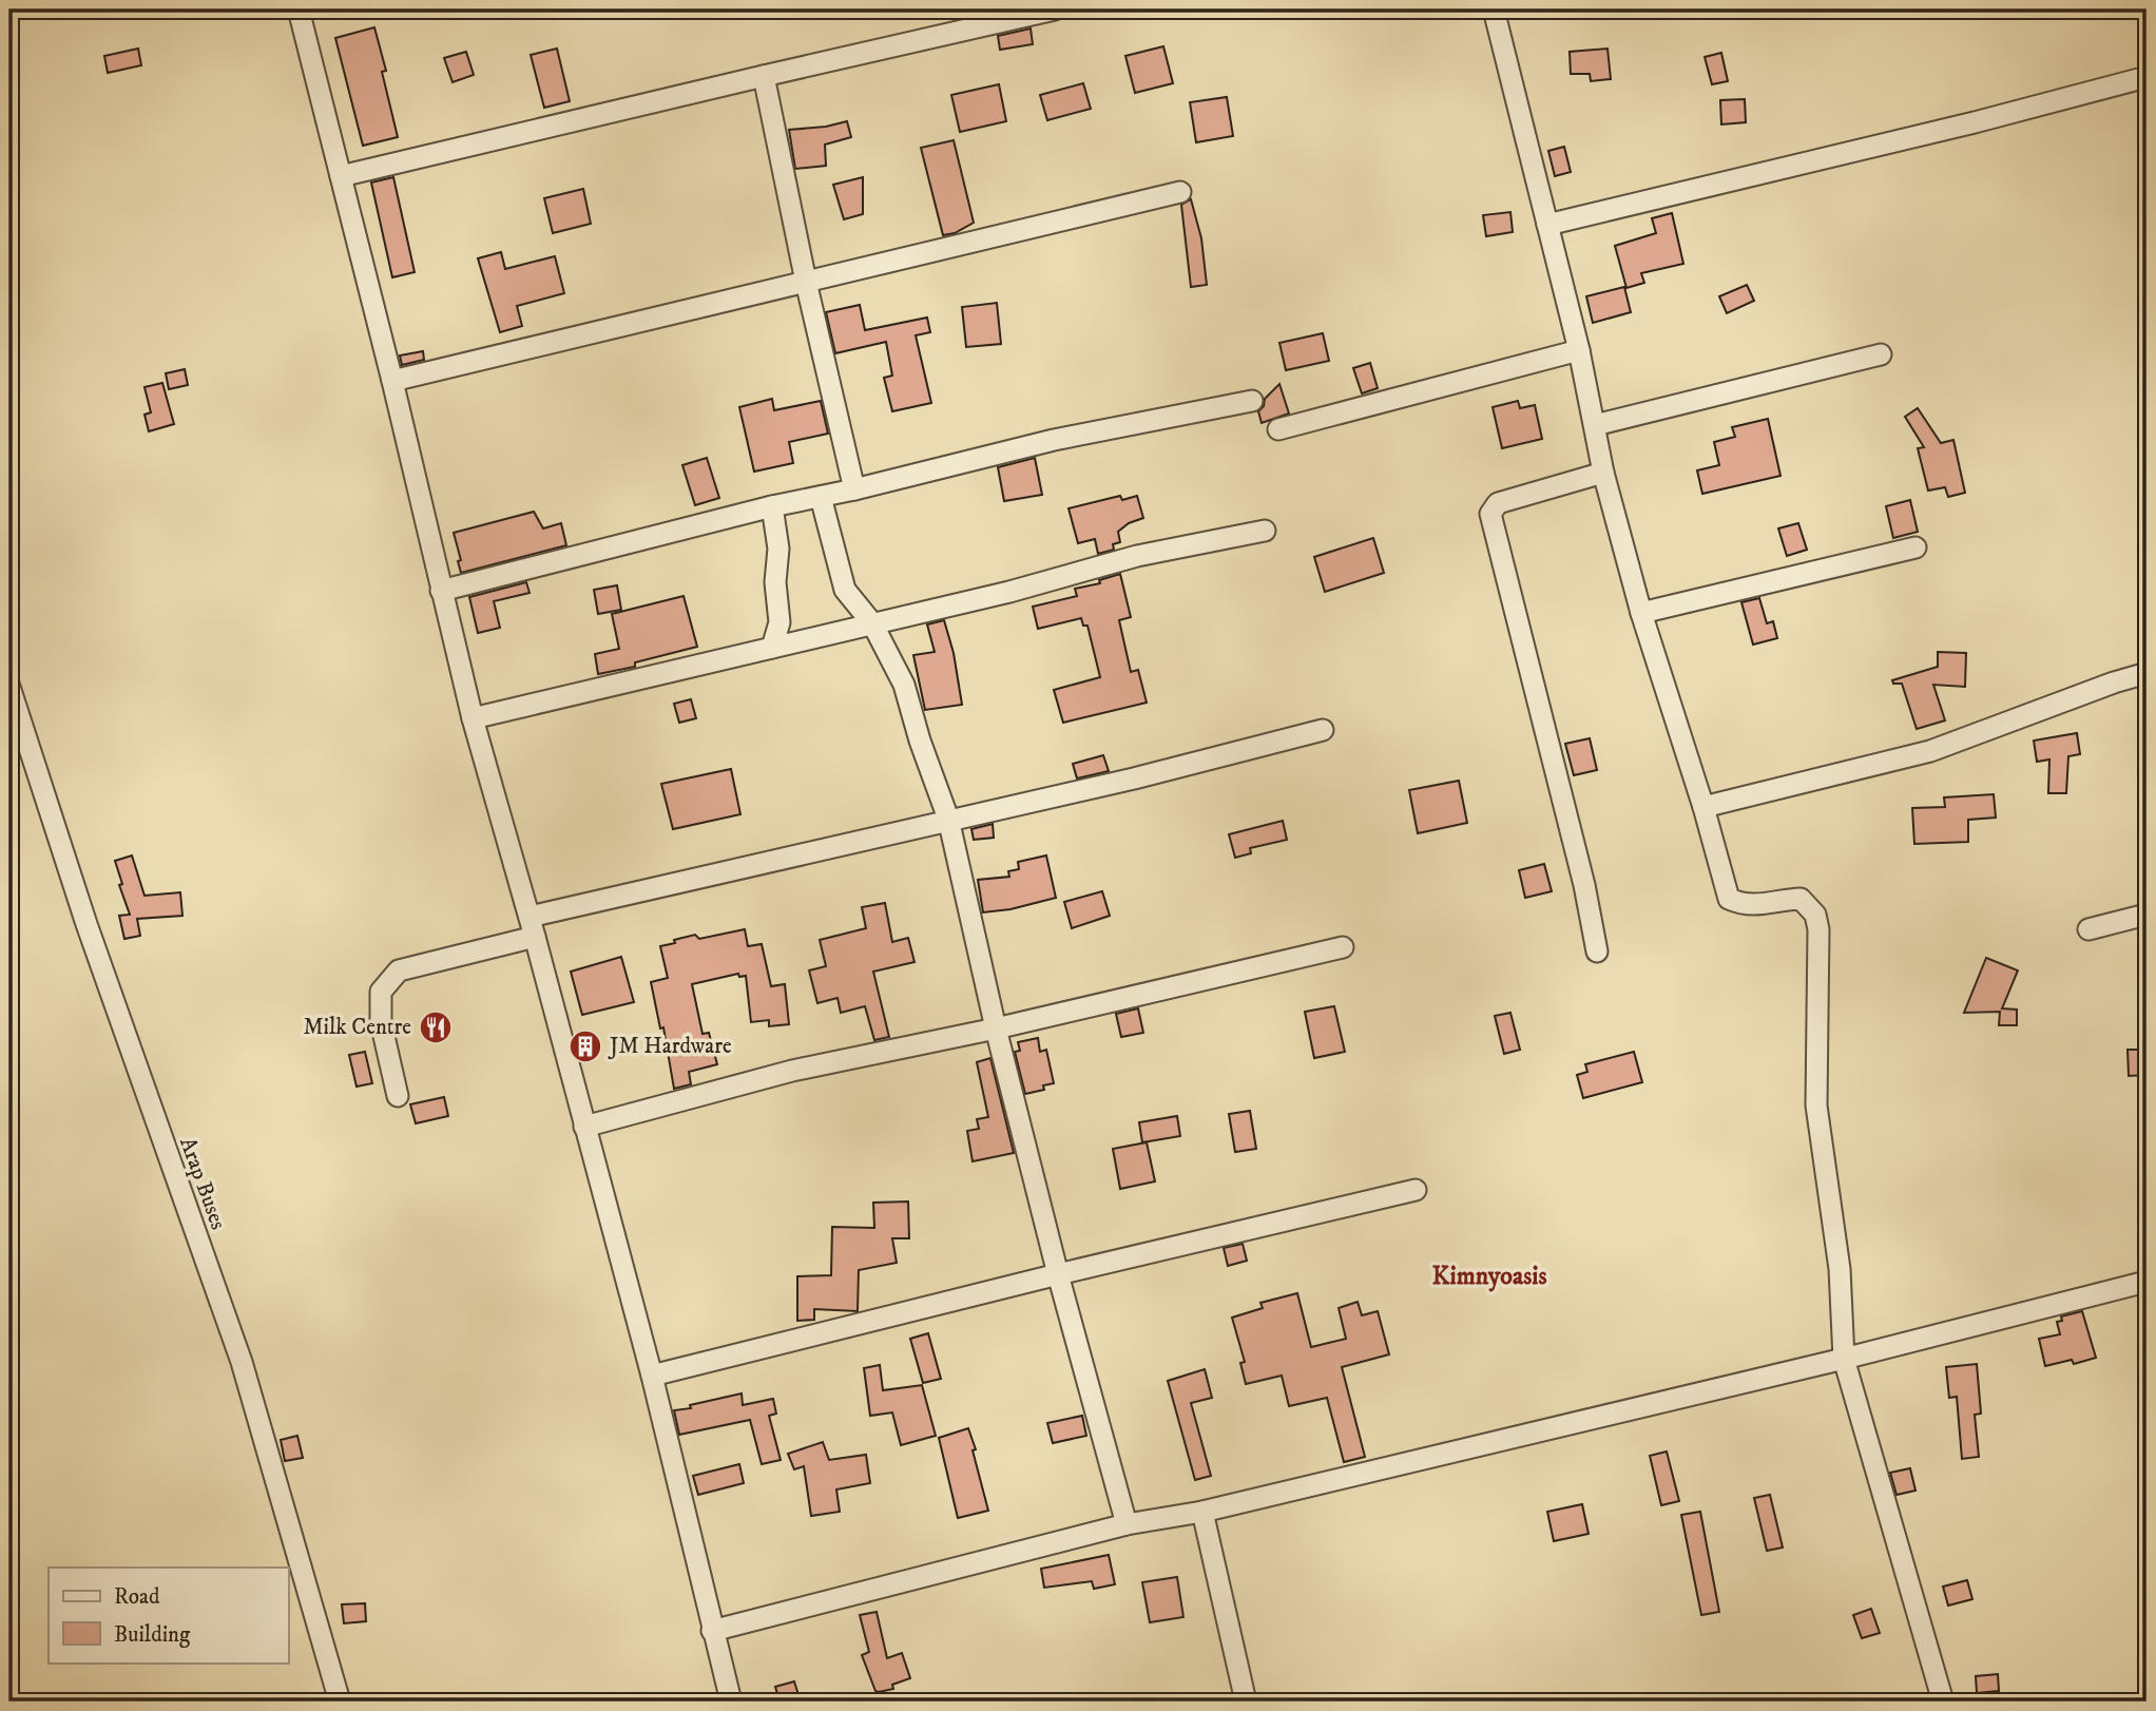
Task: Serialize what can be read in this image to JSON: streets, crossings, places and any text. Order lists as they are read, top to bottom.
{
  "streets": {
    "street": ["Arap Buses"]
  },
  "districts": ["Kimnyoasis"],
  "places": {
    "restaurant": ["Milk Centre"],
    "building": ["JM Hardware"]
  },
  "legend": ["Road", "Building"]
}
